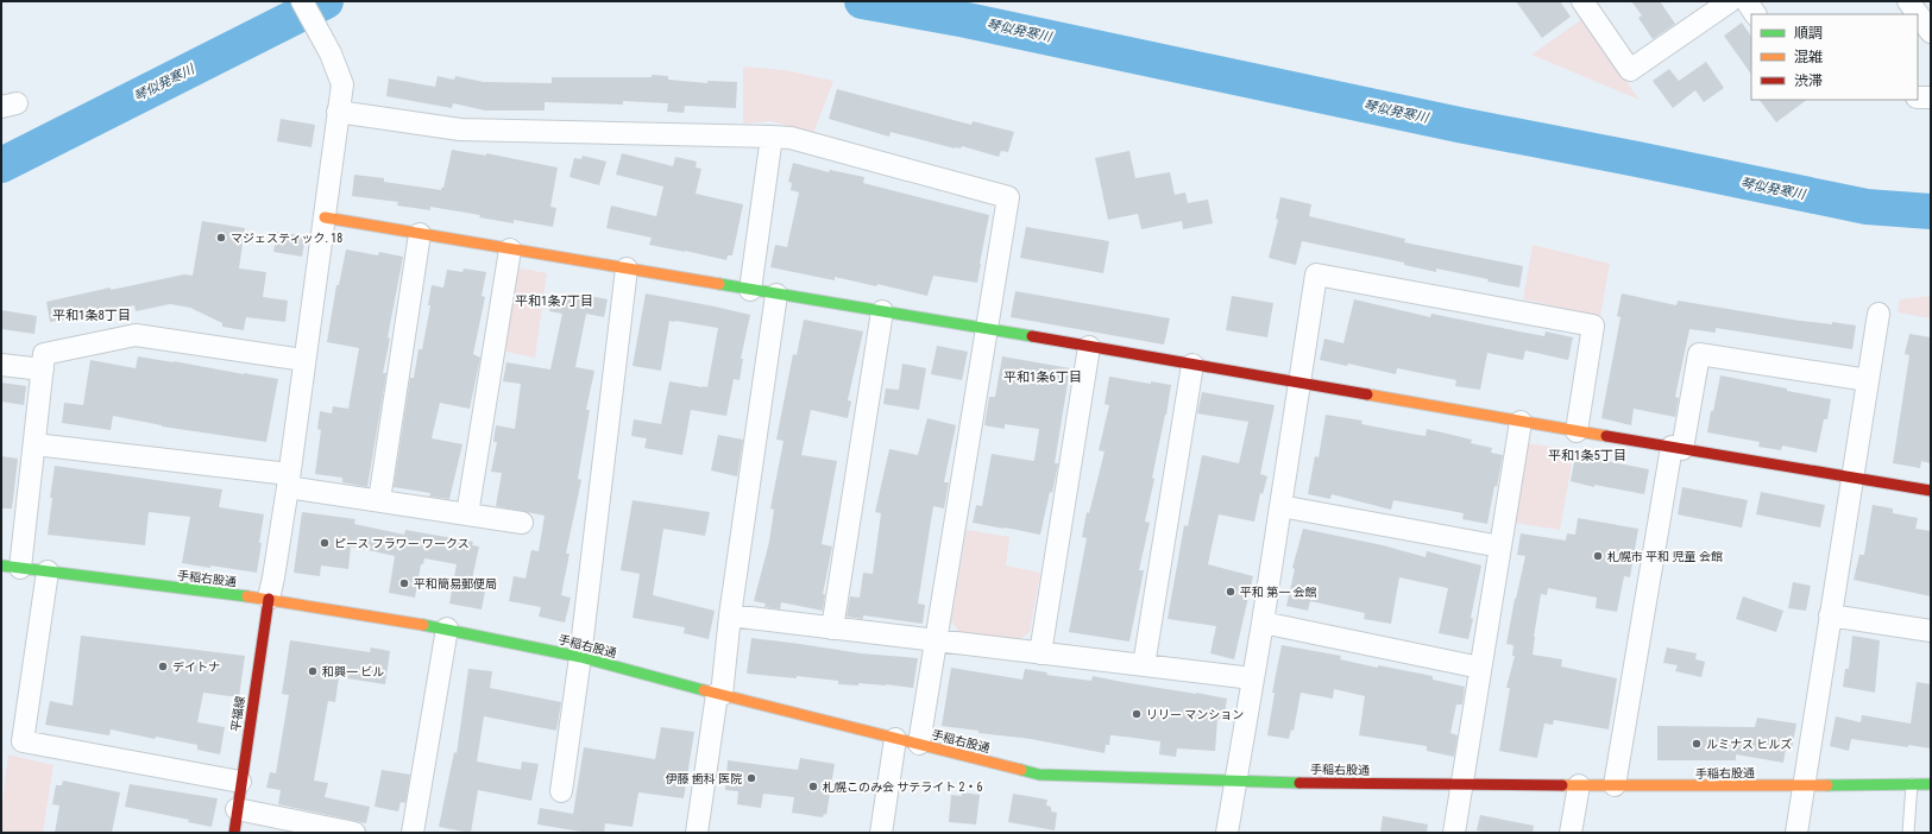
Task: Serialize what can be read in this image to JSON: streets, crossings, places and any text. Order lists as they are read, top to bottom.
{
  "streets": {
    "street": ["手稲右股通", "平福線"]
  },
  "crossings": [
    ["手稲右股通", "平福線"]
  ],
  "districts": [
    "平和1条7丁目",
    "平和1条8丁目",
    "平和1条6丁目",
    "平和1条5丁目"
  ],
  "water": ["琴似発寒川"],
  "places": [
    "マジェスティック. 18",
    "ピース フラワー ワークス",
    "札幌市 平和 児童 会館",
    "平和簡易郵便局",
    "平和 第一 会館",
    "デイトナ",
    "和興一 ビル",
    "リリー マンション",
    "ルミナス ヒルズ",
    "伊藤 歯科 医院",
    "札幌このみ会 サテライト 2・6"
  ],
  "legend": ["順調", "混雑", "渋滞"]
}
